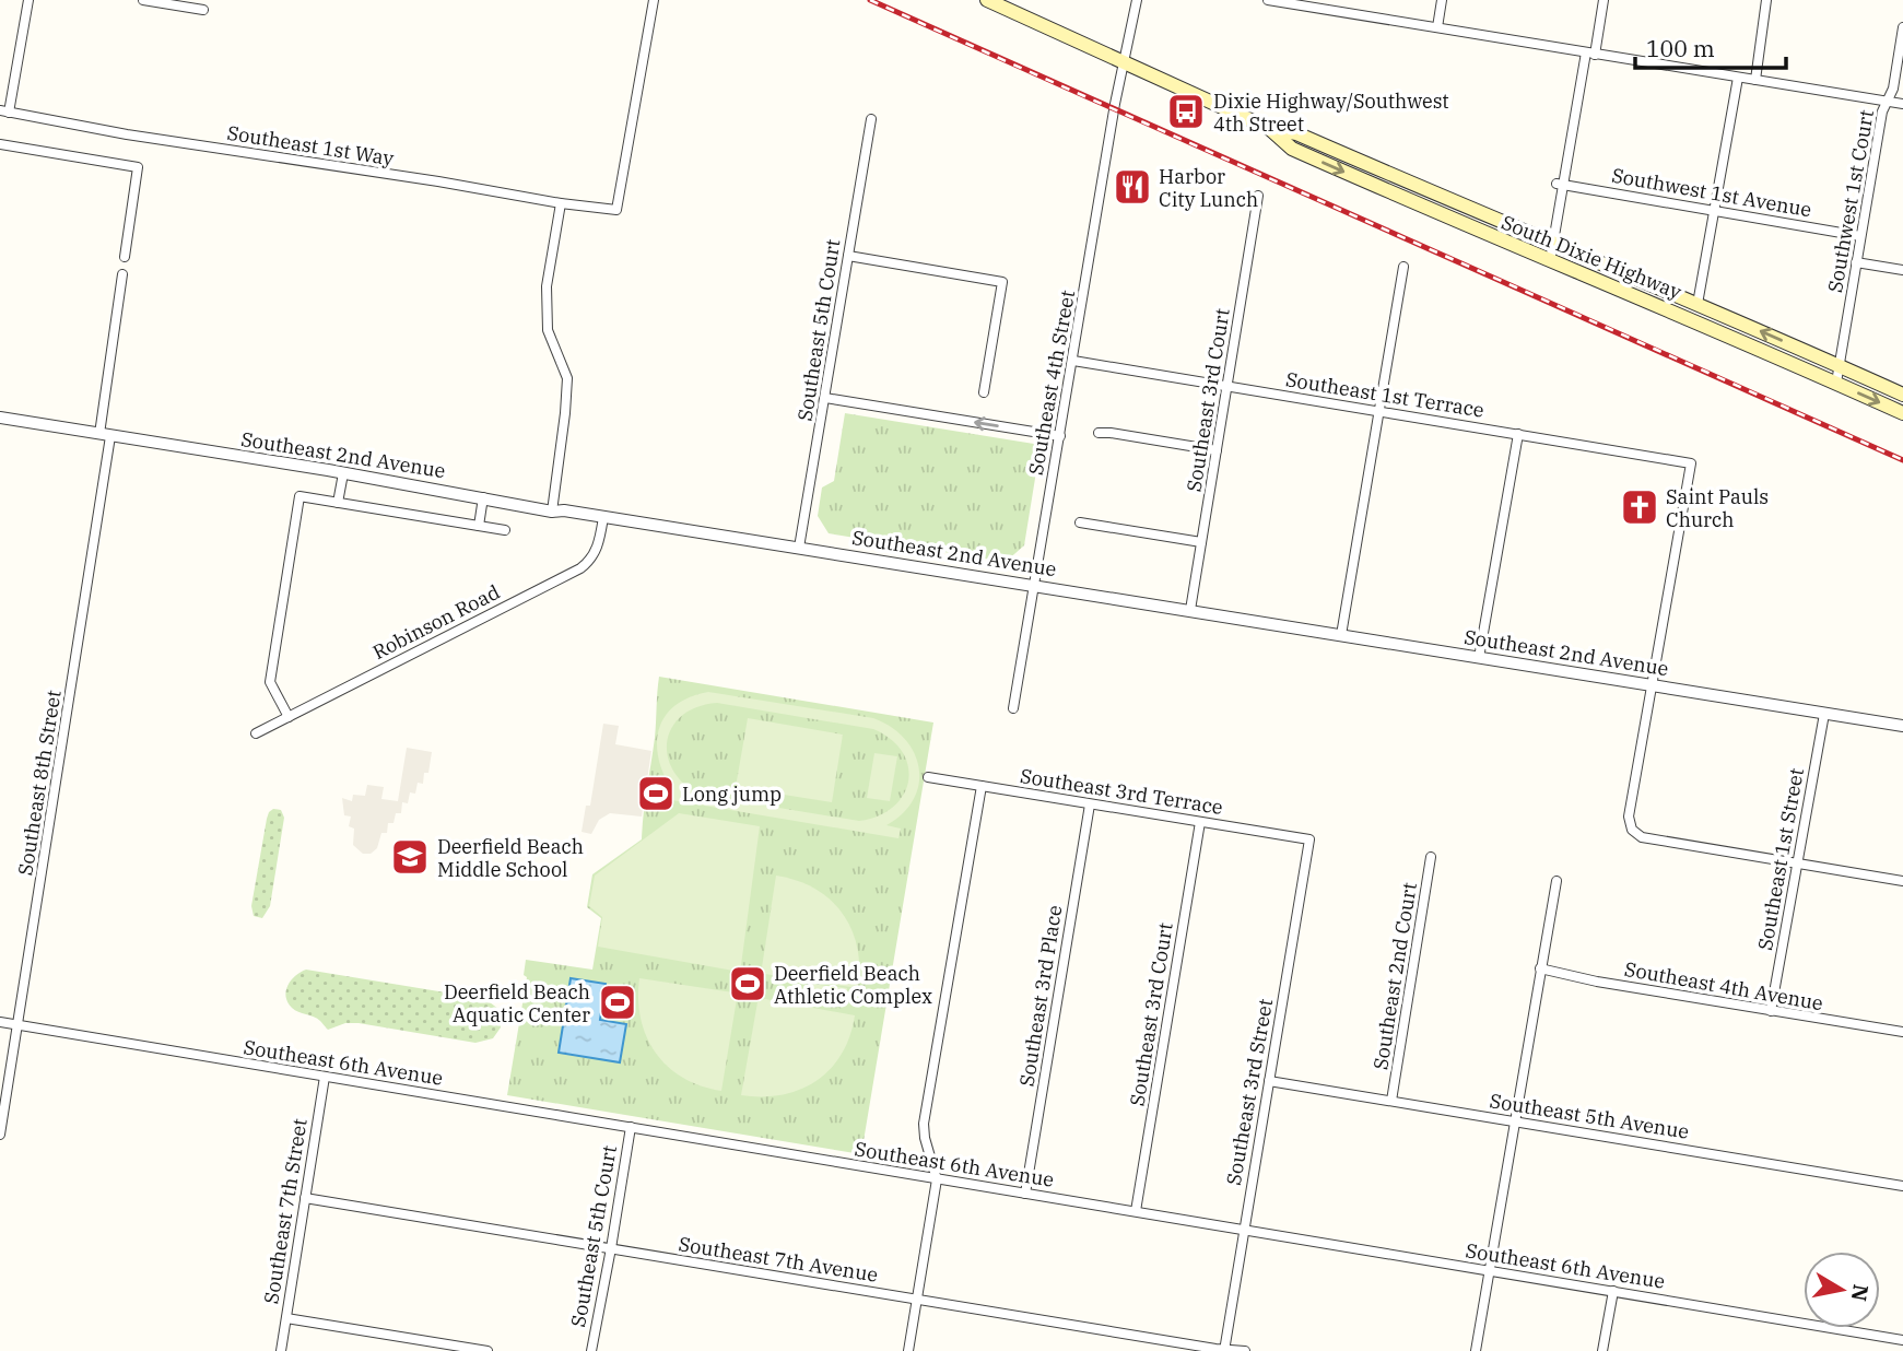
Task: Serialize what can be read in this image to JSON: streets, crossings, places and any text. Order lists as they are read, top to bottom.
{
  "streets": {
    "main road": ["South Dixie Highway"],
    "street": [
      "Southeast 1st Way",
      "Southwest 1st Avenue",
      "Southwest 1st Court",
      "Southeast 5th Court",
      "Southeast 4th Street",
      "Southeast 1st Terrace",
      "Southeast 3rd Court",
      "Southeast 2nd Avenue",
      "Robinson Road",
      "Southeast 8th Street",
      "Southeast 3rd Terrace",
      "Southeast 1st Street",
      "Southeast 2nd Court",
      "Southeast 4th Avenue",
      "Southeast 3rd Place",
      "Southeast 6th Avenue",
      "Southeast 3rd Street",
      "Southeast 5th Avenue",
      "Southeast 7th Street",
      "Southeast 7th Avenue"
    ]
  },
  "crossings": [
    ["Southwest 1st Avenue", "Southwest 1st Court"],
    ["Southwest 1st Court", "South Dixie Highway"],
    ["South Dixie Highway", "Southeast 4th Street"],
    ["Southeast 5th Court", "Southeast 2nd Avenue"],
    ["Southeast 5th Court", "Southeast 6th Avenue"],
    ["Southeast 5th Court", "Southeast 7th Avenue"],
    ["Southeast 4th Street", "Southeast 1st Terrace"],
    ["Southeast 4th Street", "Southeast 2nd Avenue"],
    ["Southeast 1st Terrace", "Southeast 3rd Court"],
    ["Southeast 1st Terrace", "Southeast 2nd Avenue"],
    ["Southeast 3rd Court", "Southeast 2nd Avenue"],
    ["Southeast 3rd Court", "Southeast 3rd Terrace"],
    ["Southeast 3rd Court", "Southeast 6th Avenue"],
    ["Southeast 2nd Avenue", "Robinson Road"],
    ["Southeast 2nd Avenue", "Southeast 8th Street"],
    ["Southeast 2nd Avenue", "Southeast 1st Street"],
    ["Southeast 8th Street", "Southeast 6th Avenue"],
    ["Southeast 3rd Terrace", "Southeast 3rd Place"],
    ["Southeast 3rd Terrace", "Southeast 3rd Street"],
    ["Southeast 1st Street", "Southeast 4th Avenue"],
    ["Southeast 2nd Court", "Southeast 5th Avenue"],
    ["Southeast 3rd Place", "Southeast 6th Avenue"],
    ["Southeast 6th Avenue", "Southeast 3rd Street"],
    ["Southeast 6th Avenue", "Southeast 7th Street"],
    ["Southeast 3rd Street", "Southeast 5th Avenue"],
    ["Southeast 3rd Street", "Southeast 7th Avenue"],
    ["Southeast 7th Street", "Southeast 7th Avenue"]
  ],
  "places": {
    "bus stop": ["Dixie Highway/Southwest 4th Street"],
    "restaurant": ["Harbor City Lunch"],
    "church": ["Saint Pauls Church"],
    "sports": ["Long jump", "Deerfield Beach Athletic Complex", "Deerfield Beach Aquatic Center"],
    "school or university": ["Deerfield Beach Middle School"]
  },
  "scale_bar": "100 m",
  "north": "right"
}
